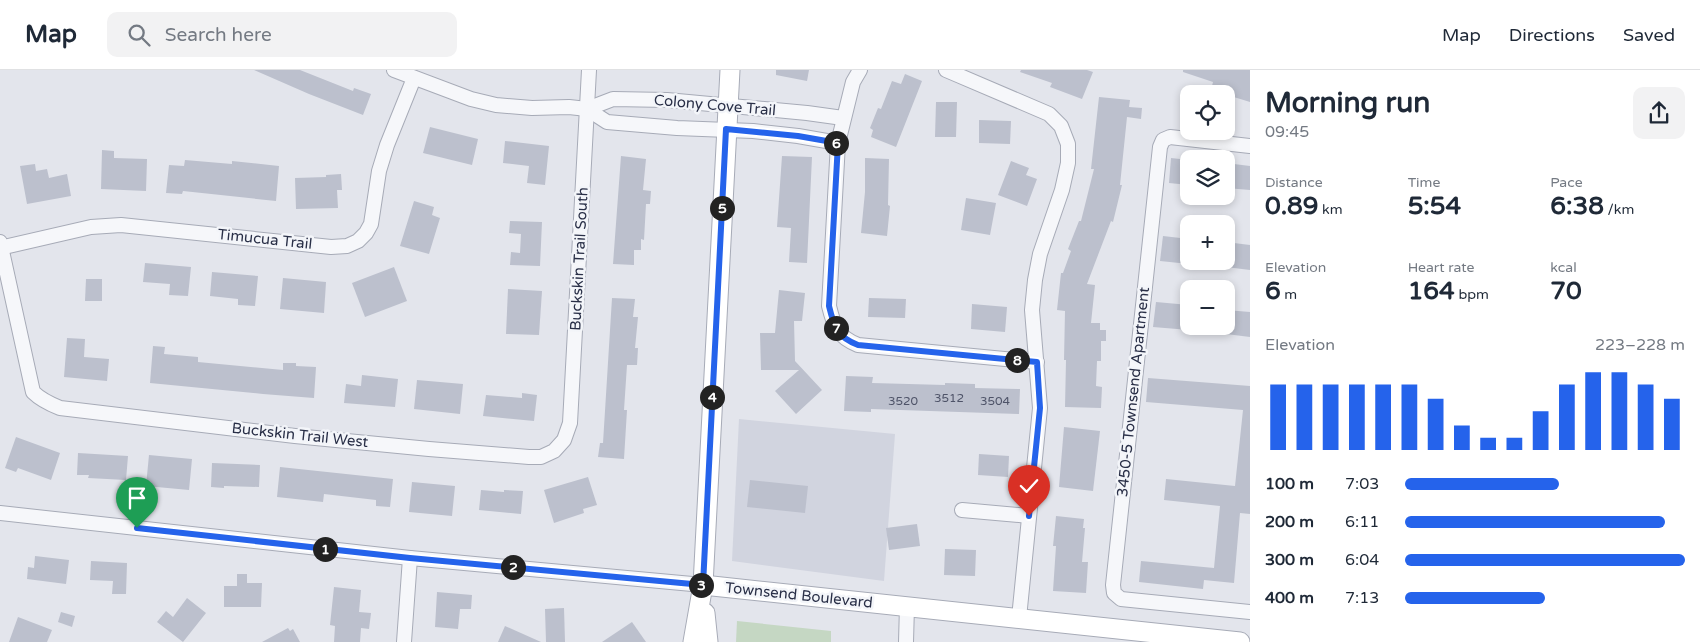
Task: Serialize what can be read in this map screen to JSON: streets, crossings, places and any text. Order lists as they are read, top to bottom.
{
  "streets": {
    "street": [
      "Colony Cove Trail",
      "Timucua Trail",
      "Buckskin Trail South",
      "3450-5 Townsend Apartment",
      "Buckskin Trail West",
      "Townsend Boulevard"
    ]
  },
  "crossings": [
    ["Colony Cove Trail", "Timucua Trail"],
    ["Colony Cove Trail", "Buckskin Trail South"],
    ["Timucua Trail", "Buckskin Trail West"],
    ["Buckskin Trail South", "Buckskin Trail West"]
  ],
  "house_numbers": ["3512", "3520", "3504"],
  "page": {
    "header": "Map",
    "search": "Search here",
    "nav": ["Map", "Directions", "Saved"],
    "heading": ["Morning run", "09:45"],
    "map_buttons": ["+", "−"],
    "pins": [
      "6",
      "5",
      "7",
      "8",
      "4",
      "1",
      "2",
      "3"
    ],
    "stats": [
      ["Distance", "0.89 km"],
      ["Time", "5:54"],
      ["Pace", "6:38 /km"],
      ["Elevation", "6 m"],
      ["Heart rate", "164 bpm"],
      ["kcal", "70"]
    ],
    "chart": ["Elevation", "223–228 m"],
    "list": [
      {
        "name": "100 m",
        "note": "7:03"
      },
      {
        "name": "200 m",
        "note": "6:11"
      },
      {
        "name": "300 m",
        "note": "6:04"
      },
      {
        "name": "400 m",
        "note": "7:13"
      }
    ]
  }
}
